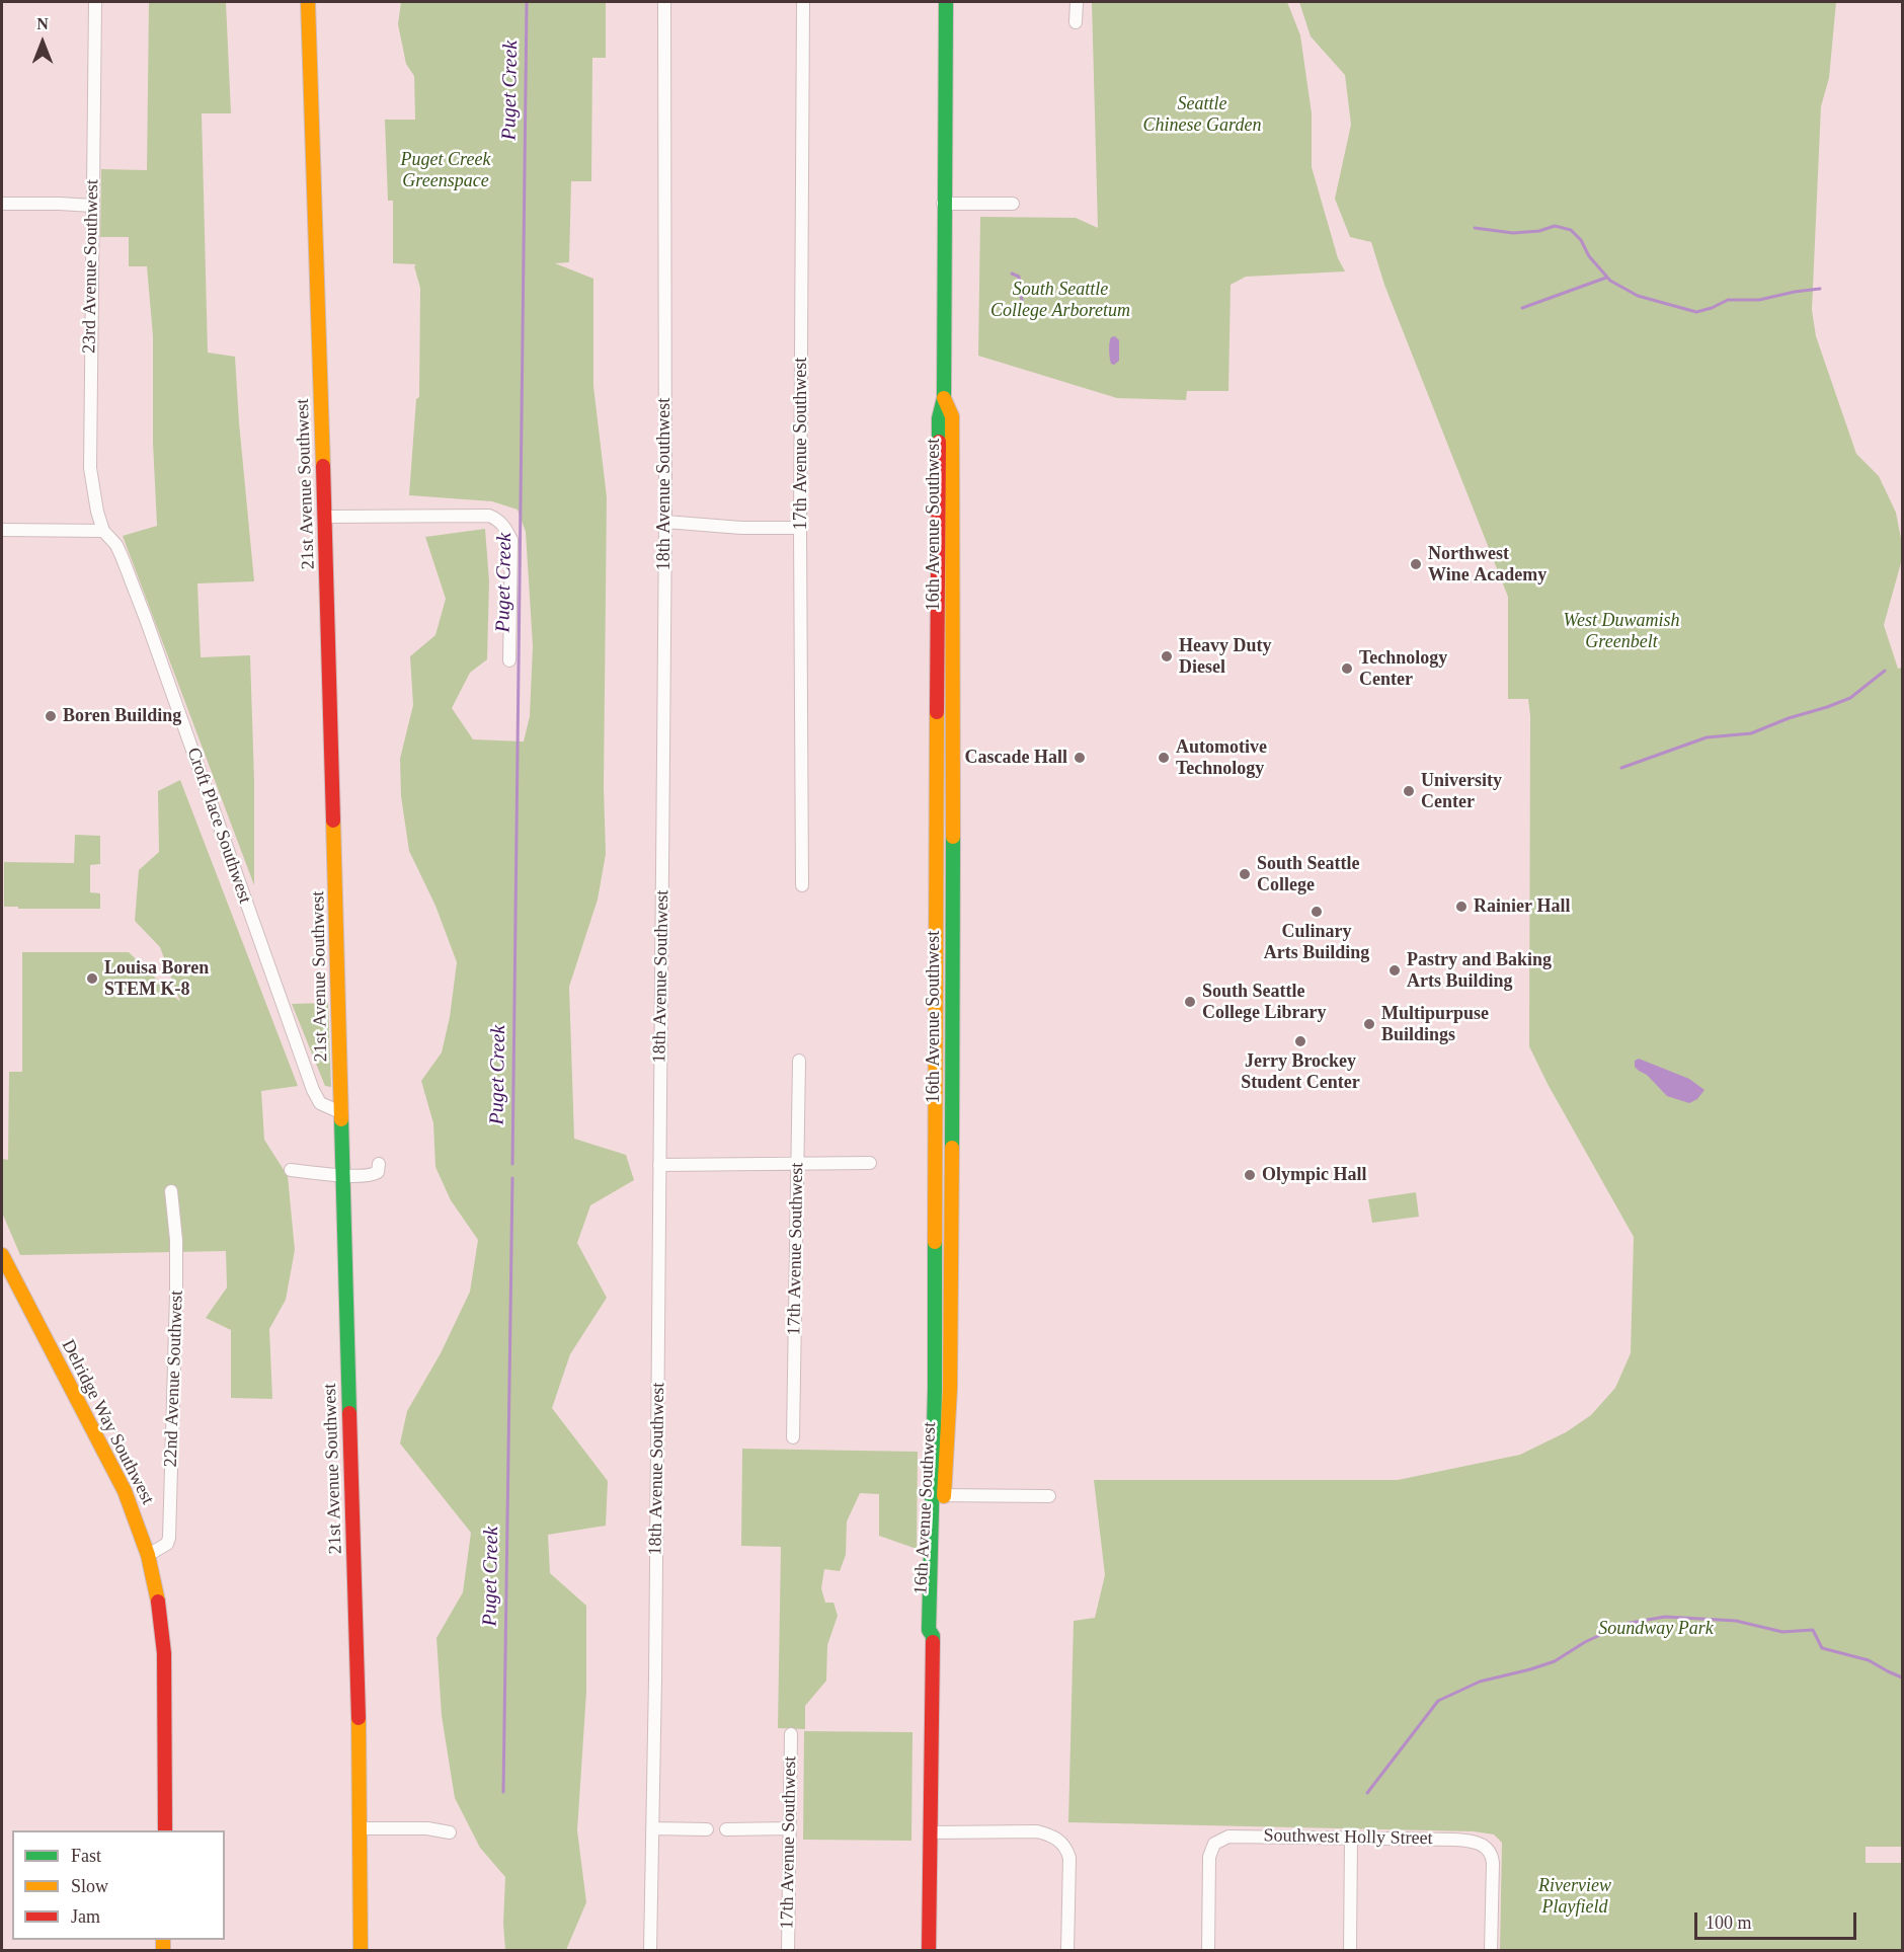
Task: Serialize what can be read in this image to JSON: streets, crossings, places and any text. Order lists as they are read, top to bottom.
{
  "streets": {
    "street": [
      "23rd Avenue Southwest",
      "17th Avenue Southwest",
      "21st Avenue Southwest",
      "18th Avenue Southwest",
      "16th Avenue Southwest",
      "Croft Place Southwest",
      "22nd Avenue Southwest",
      "Delridge Way Southwest",
      "Southwest Holly Street"
    ]
  },
  "crossings": [
    ["23rd Avenue Southwest", "Croft Place Southwest"],
    ["21st Avenue Southwest", "Croft Place Southwest"],
    ["22nd Avenue Southwest", "Delridge Way Southwest"]
  ],
  "water": ["Puget Creek"],
  "parks": [
    "Seattle Chinese Garden",
    "Puget Creek Greenspace",
    "South Seattle College Arboretum",
    "West Duwamish Greenbelt",
    "Soundway Park",
    "Riverview Playfield"
  ],
  "places": [
    "Northwest Wine Academy",
    "Heavy Duty Diesel",
    "Technology Center",
    "Boren Building",
    "Cascade Hall",
    "Automotive Technology",
    "University Center",
    "South Seattle College",
    "Rainier Hall",
    "Culinary Arts Building",
    "Pastry and Baking Arts Building",
    "Louisa Boren STEM K-8",
    "South Seattle College Library",
    "Multipurpuse Buildings",
    "Jerry Brockey Student Center",
    "Olympic Hall"
  ],
  "legend": ["Fast", "Slow", "Jam"],
  "scale_bar": "100 m",
  "north": "top"
}
